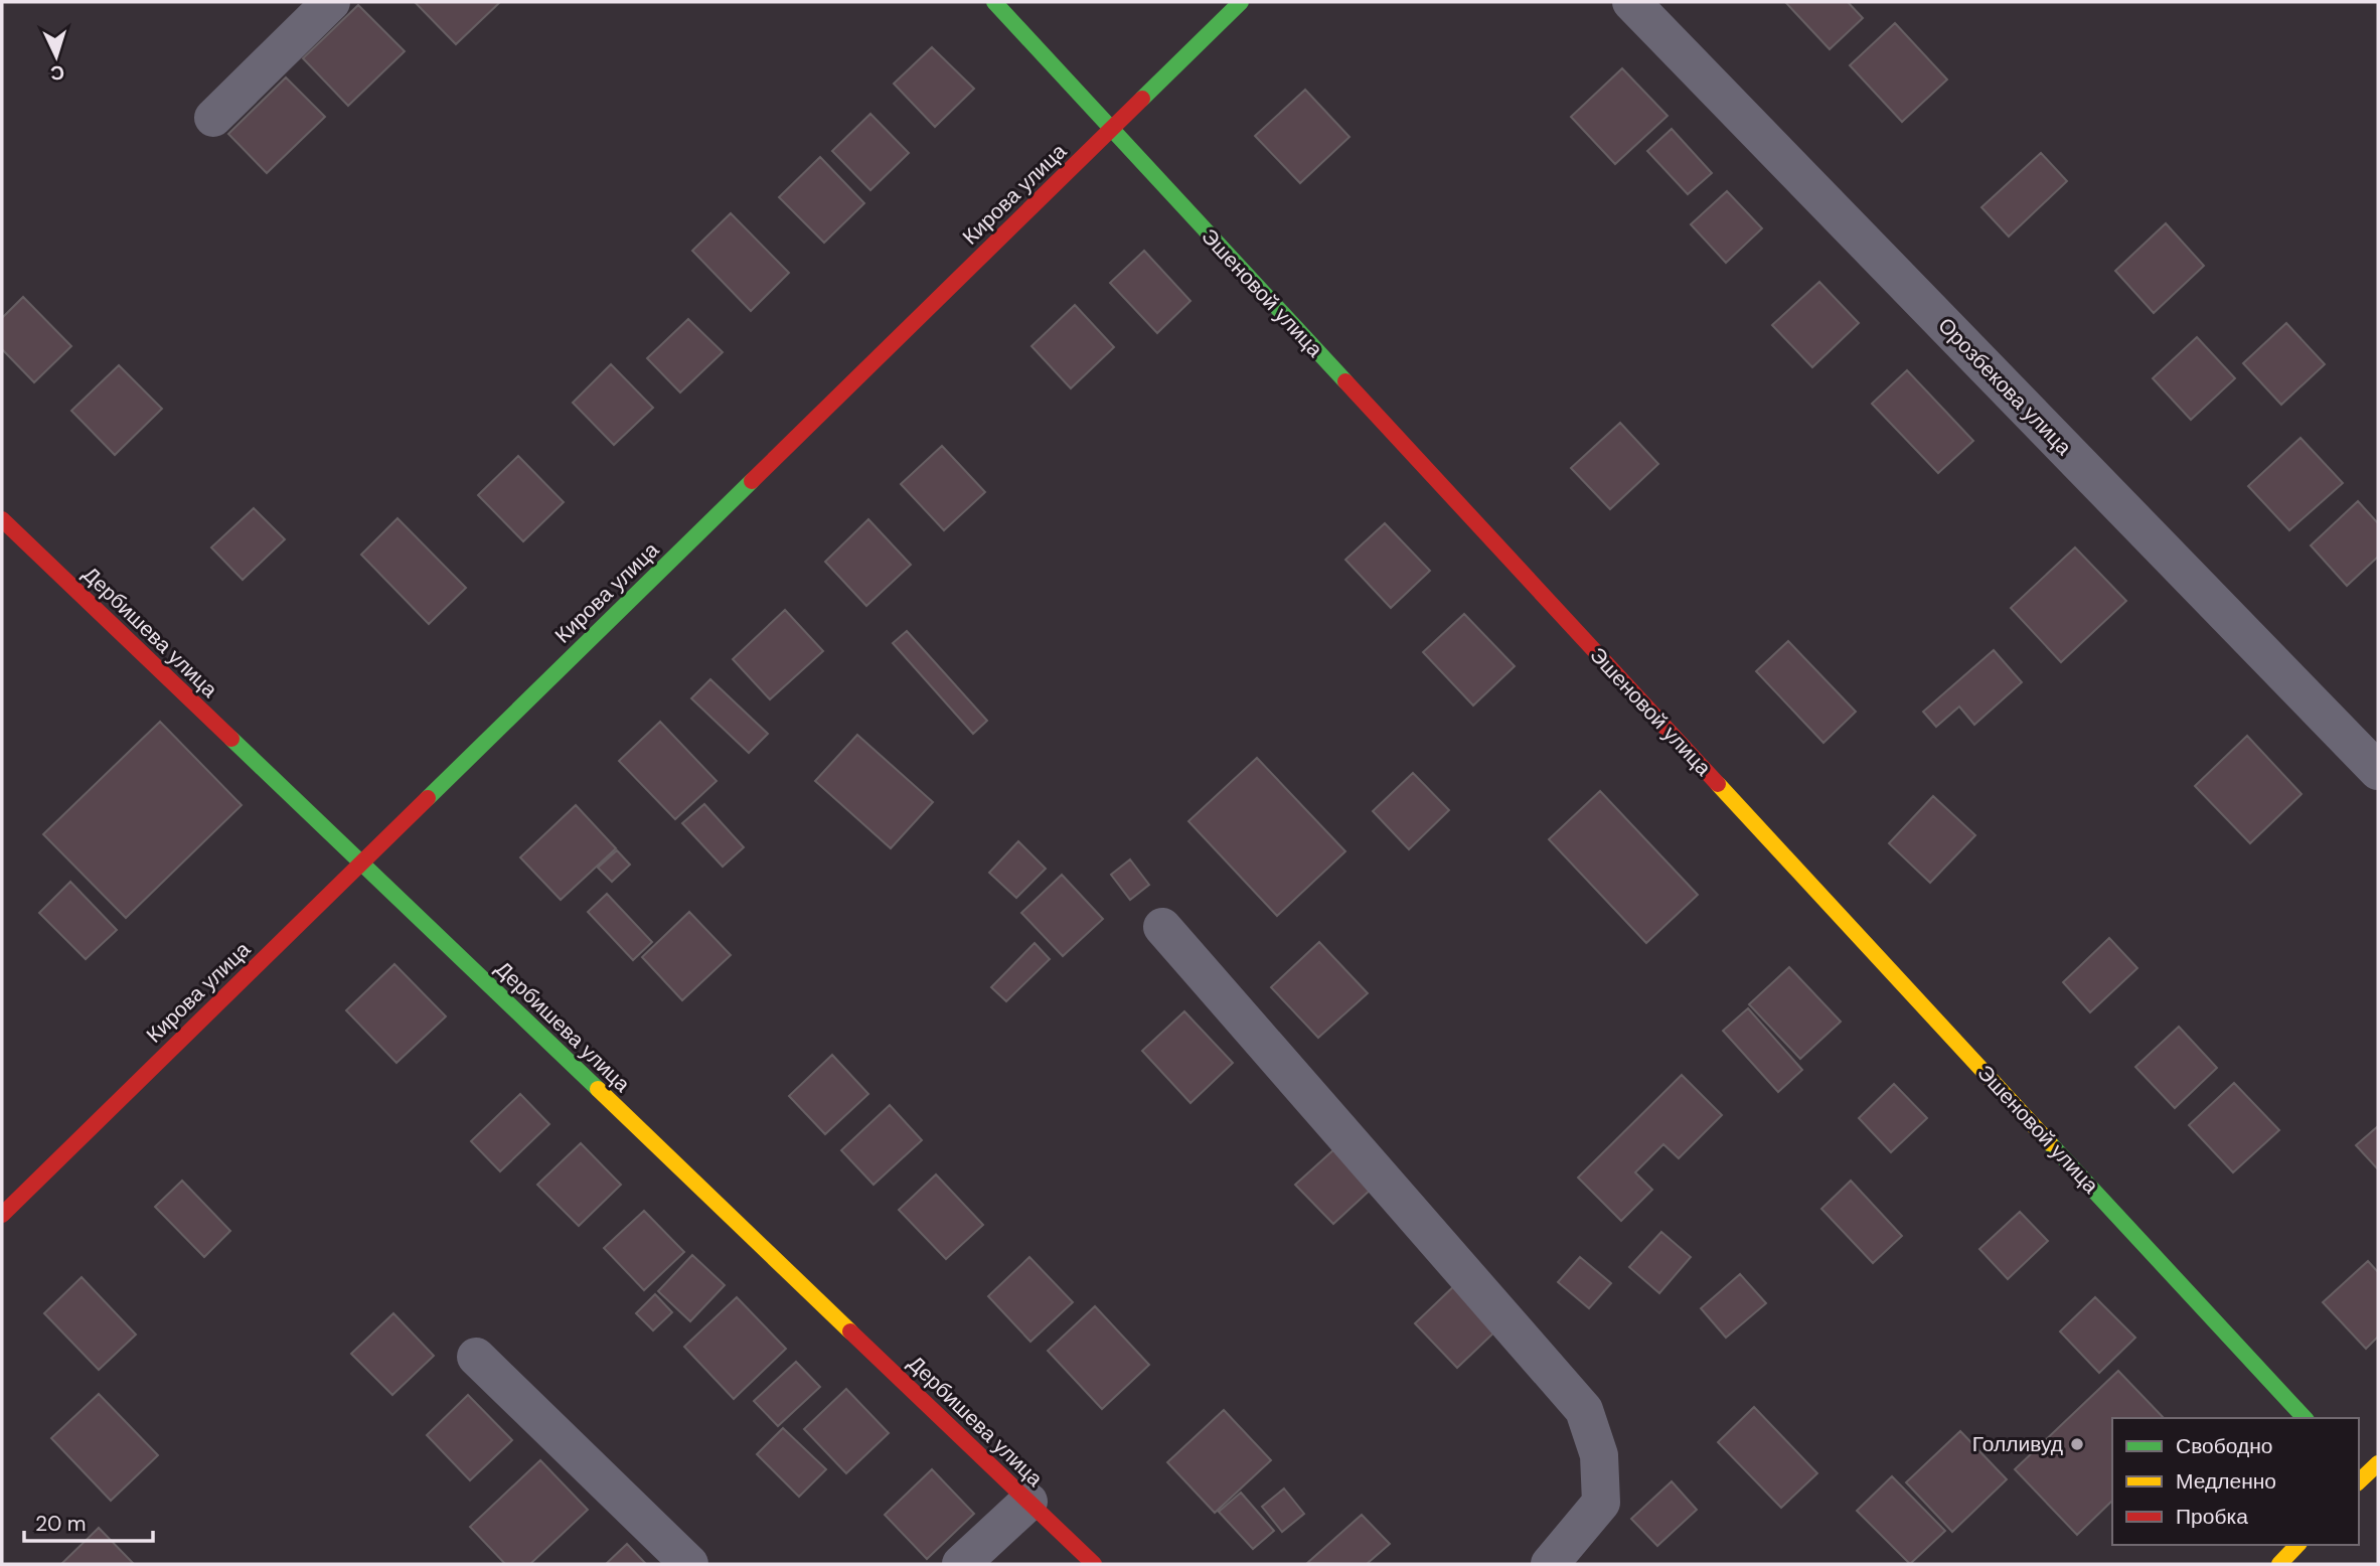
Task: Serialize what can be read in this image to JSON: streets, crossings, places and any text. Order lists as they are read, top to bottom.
{
  "streets": {
    "street": [
      "Кирова улица",
      "Эшеновой улица",
      "Орозбекова улица",
      "Дербишева улица"
    ]
  },
  "crossings": [
    ["Кирова улица", "Эшеновой улица"],
    ["Кирова улица", "Дербишева улица"]
  ],
  "places": ["Голливуд"],
  "legend": ["Свободно", "Медленно", "Пробка"],
  "scale_bar": "20 m",
  "north": "bottom"
}
